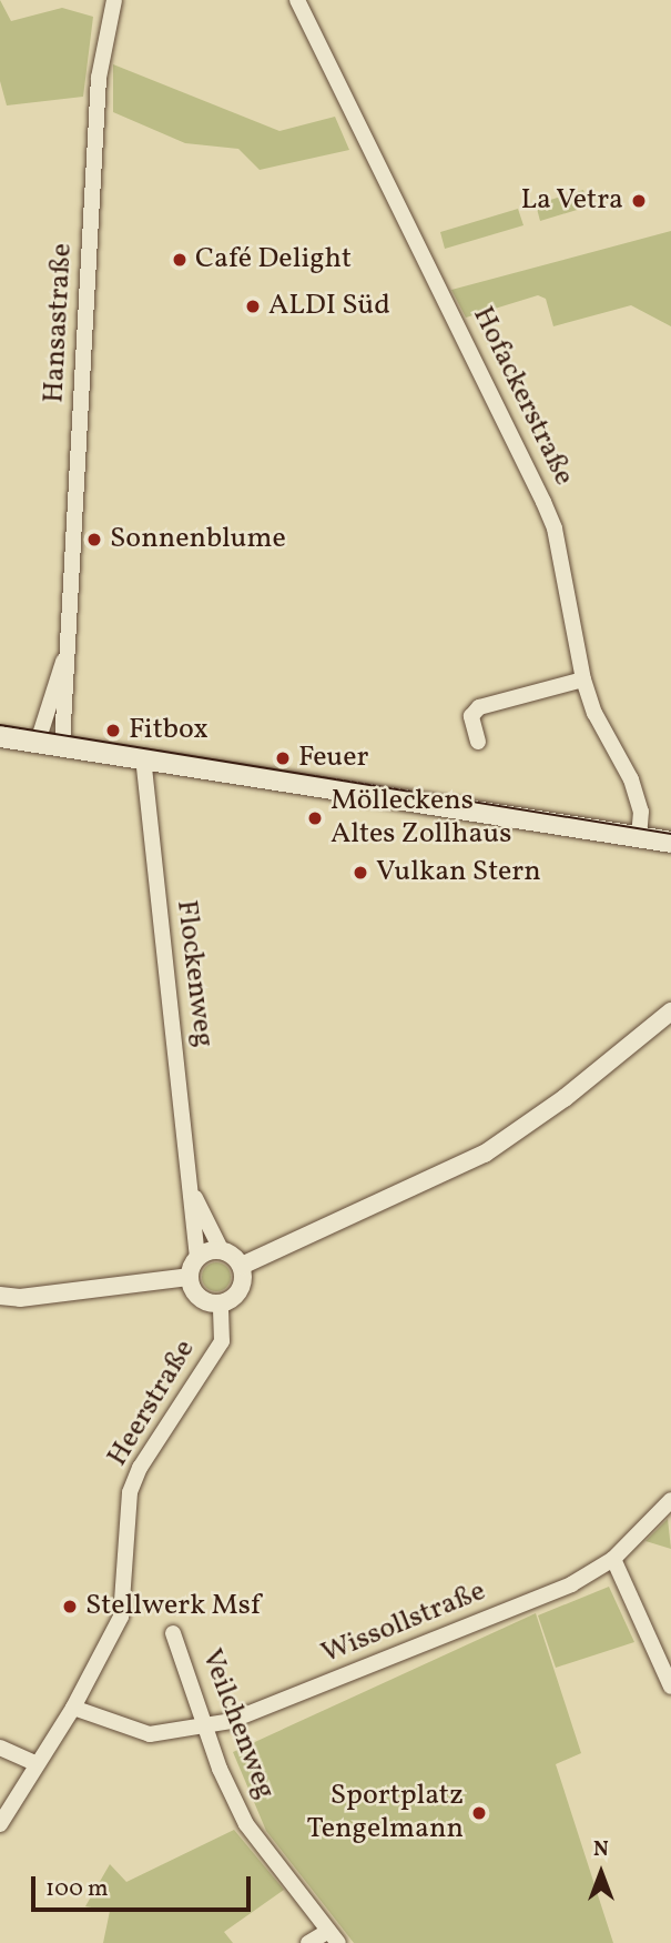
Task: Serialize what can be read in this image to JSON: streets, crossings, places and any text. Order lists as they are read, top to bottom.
{
  "streets": {
    "street": [
      "Hansastraße",
      "Hofackerstraße",
      "Flockenweg",
      "Heerstraße",
      "Wissollstraße",
      "Veilchenweg"
    ]
  },
  "crossings": [
    ["Flockenweg", "Heerstraße"],
    ["Heerstraße", "Wissollstraße"],
    ["Wissollstraße", "Veilchenweg"]
  ],
  "places": [
    "La Vetra",
    "Café Delight",
    "ALDI Süd",
    "Sonnenblume",
    "Fitbox",
    "Feuer",
    "Mölleckens Altes Zollhaus",
    "Vulkan Stern",
    "Stellwerk Msf",
    "Sportplatz Tengelmann"
  ],
  "scale_bar": "100 m",
  "north": "top"
}
